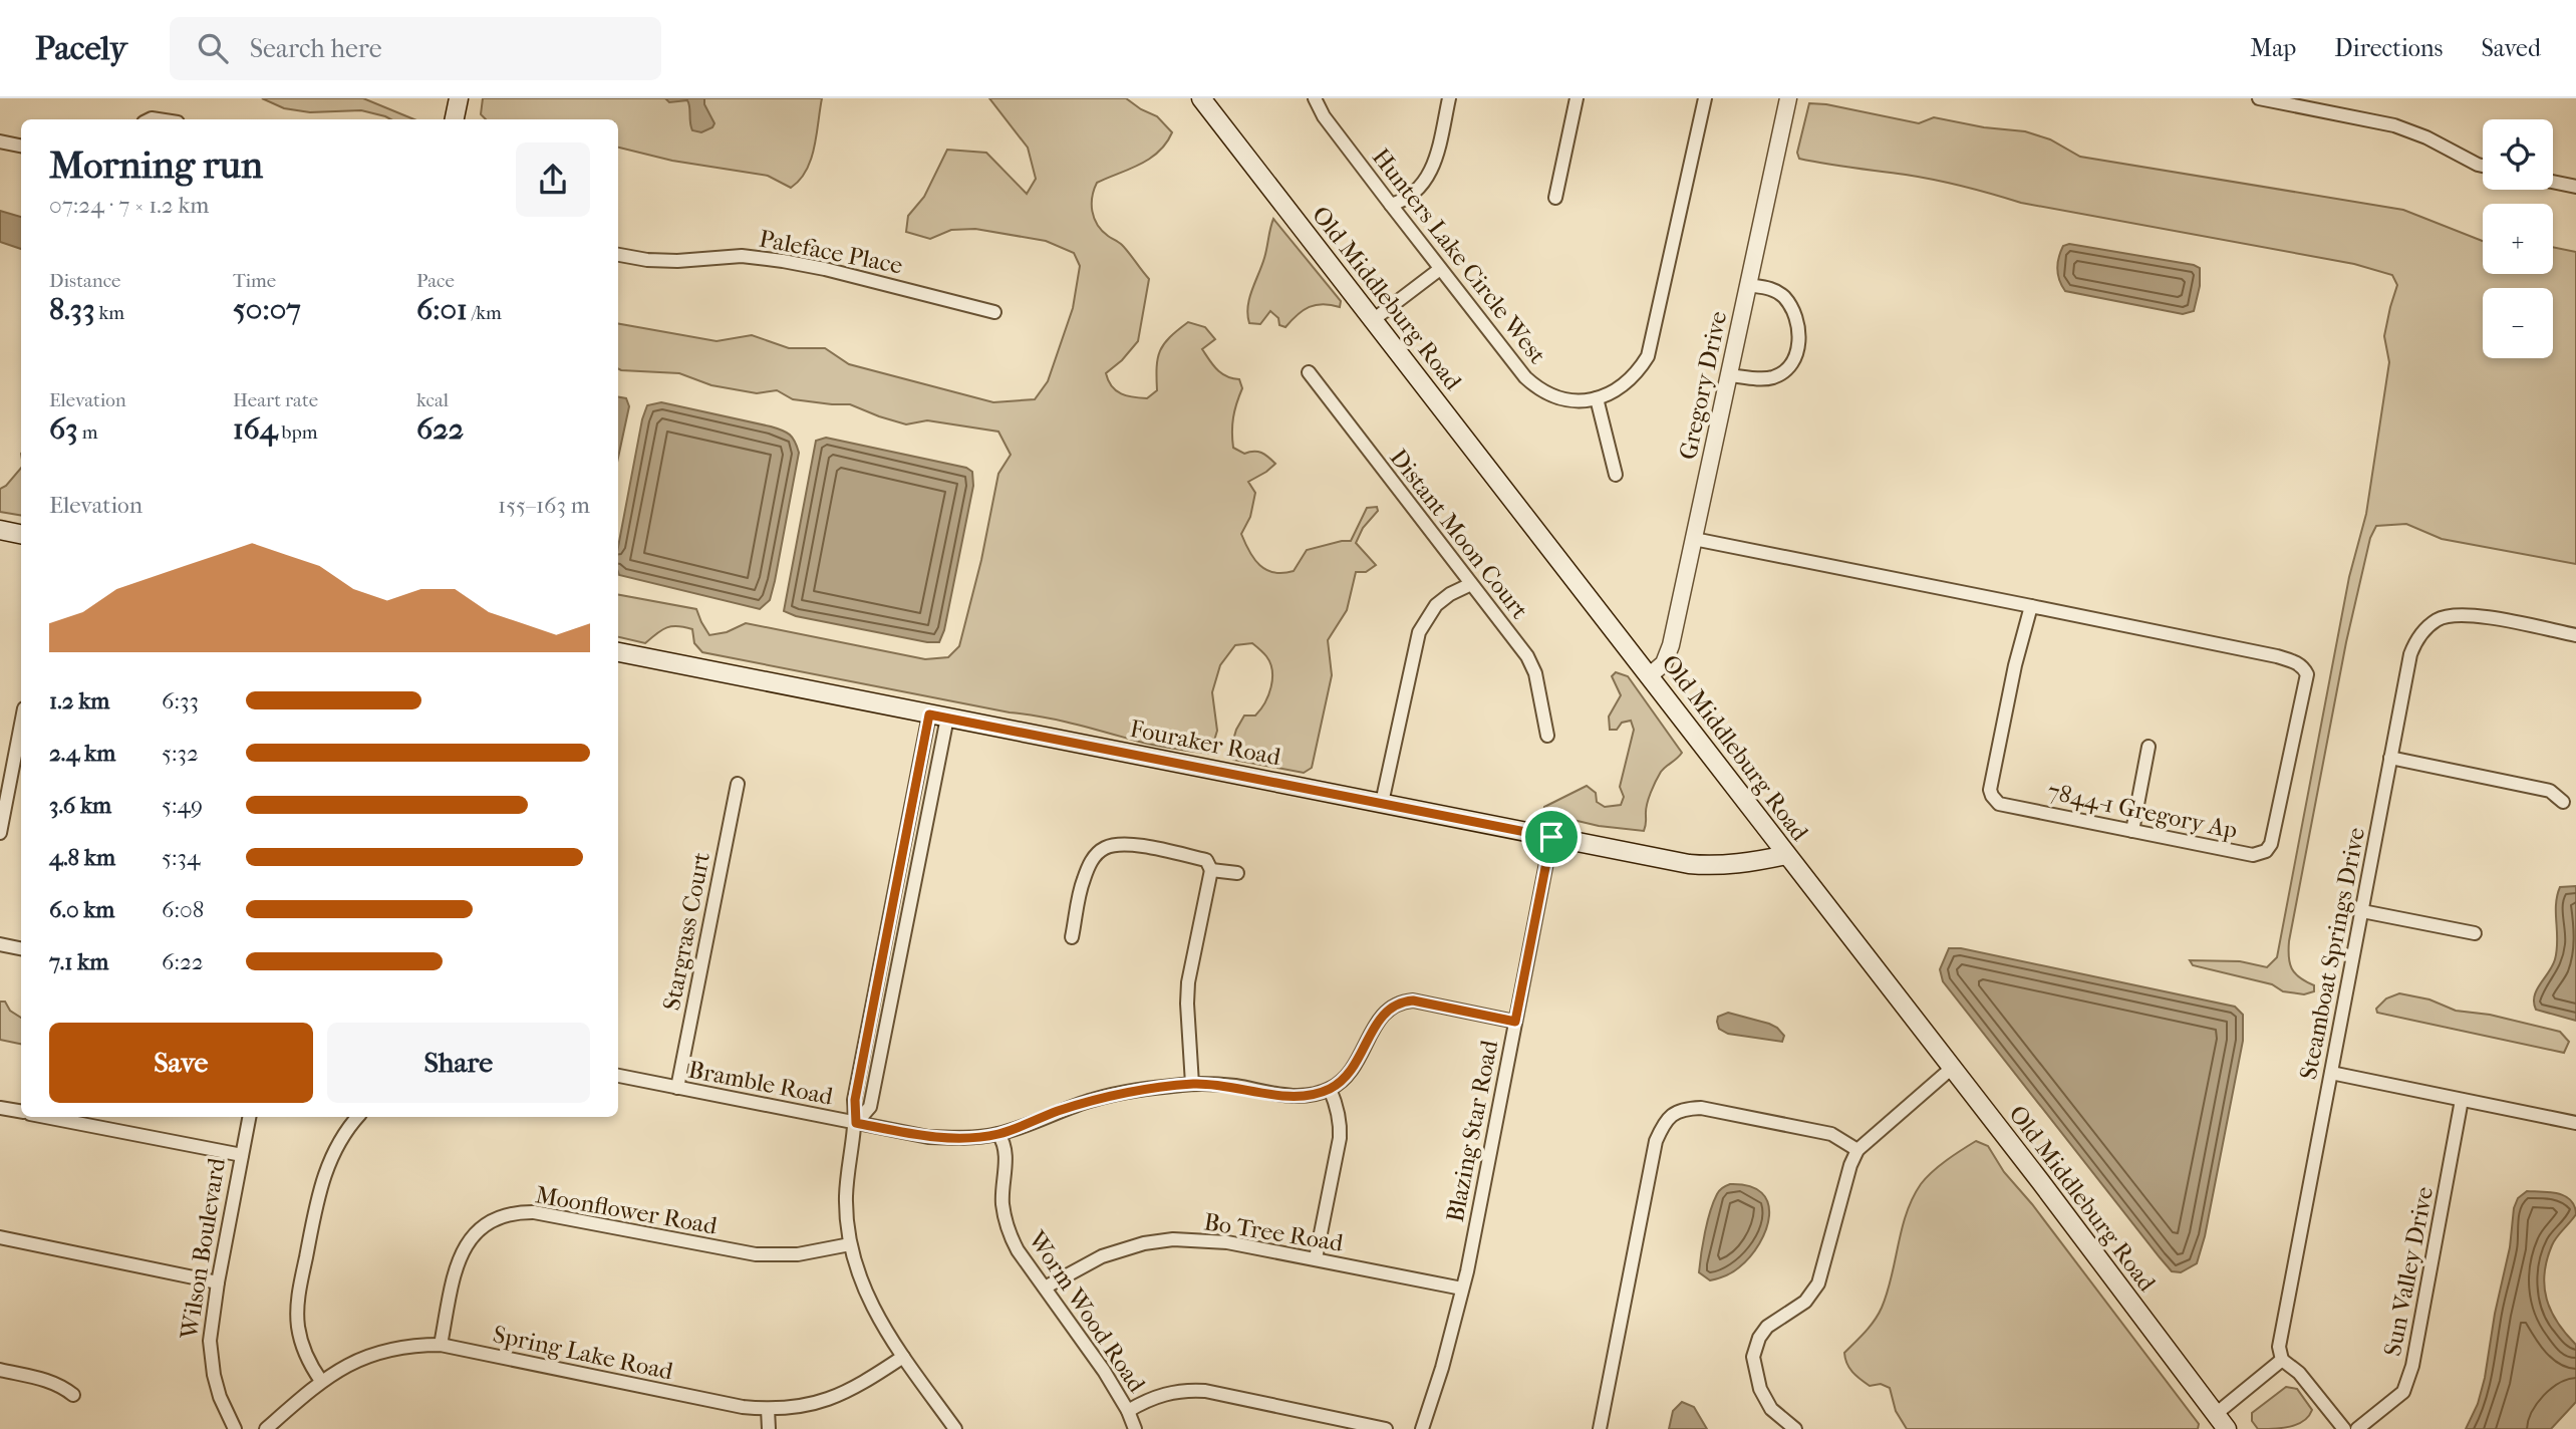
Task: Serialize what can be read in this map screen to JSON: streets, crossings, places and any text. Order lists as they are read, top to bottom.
{
  "streets": {
    "main road": ["Old Middleburg Road", "Fouraker Road"],
    "street": [
      "Paleface Place",
      "Hunters Lake Circle West",
      "Gregory Drive",
      "Distant Moon Court",
      "7844-1 Gregory Ap",
      "Stargrass Court",
      "Steamboat Springs Drive",
      "Bramble Road",
      "Blazing Star Road",
      "Moonflower Road",
      "Bo Tree Road",
      "Wilson Boulevard",
      "Sun Valley Drive",
      "Worm Wood Road",
      "Spring Lake Road"
    ]
  },
  "crossings": [
    ["Old Middleburg Road", "Gregory Drive"],
    ["Old Middleburg Road", "Fouraker Road"],
    ["Gregory Drive", "7844-1 Gregory Ap"],
    ["Fouraker Road", "Blazing Star Road"],
    ["Stargrass Court", "Bramble Road"],
    ["Bramble Road", "Worm Wood Road"],
    ["Blazing Star Road", "Bo Tree Road"],
    ["Moonflower Road", "Spring Lake Road"],
    ["Bo Tree Road", "Worm Wood Road"]
  ],
  "page": {
    "header": "Pacely",
    "search": "Search here",
    "nav": ["Map", "Directions", "Saved"],
    "map_buttons": ["+", "−"],
    "heading": ["Morning run", "07:24 · 7 × 1.2 km"],
    "stats": [
      ["Distance", "8.33 km"],
      ["Time", "50:07"],
      ["Pace", "6:01 /km"],
      ["Elevation", "63 m"],
      ["Heart rate", "164 bpm"],
      ["kcal", "622"]
    ],
    "chart": ["Elevation", "155–163 m"],
    "list": [
      {
        "name": "1.2 km",
        "note": "6:33"
      },
      {
        "name": "2.4 km",
        "note": "5:32"
      },
      {
        "name": "3.6 km",
        "note": "5:49"
      },
      {
        "name": "4.8 km",
        "note": "5:34"
      },
      {
        "name": "6.0 km",
        "note": "6:08"
      },
      {
        "name": "7.1 km",
        "note": "6:22"
      }
    ],
    "buttons": ["Save", "Share"]
  }
}
